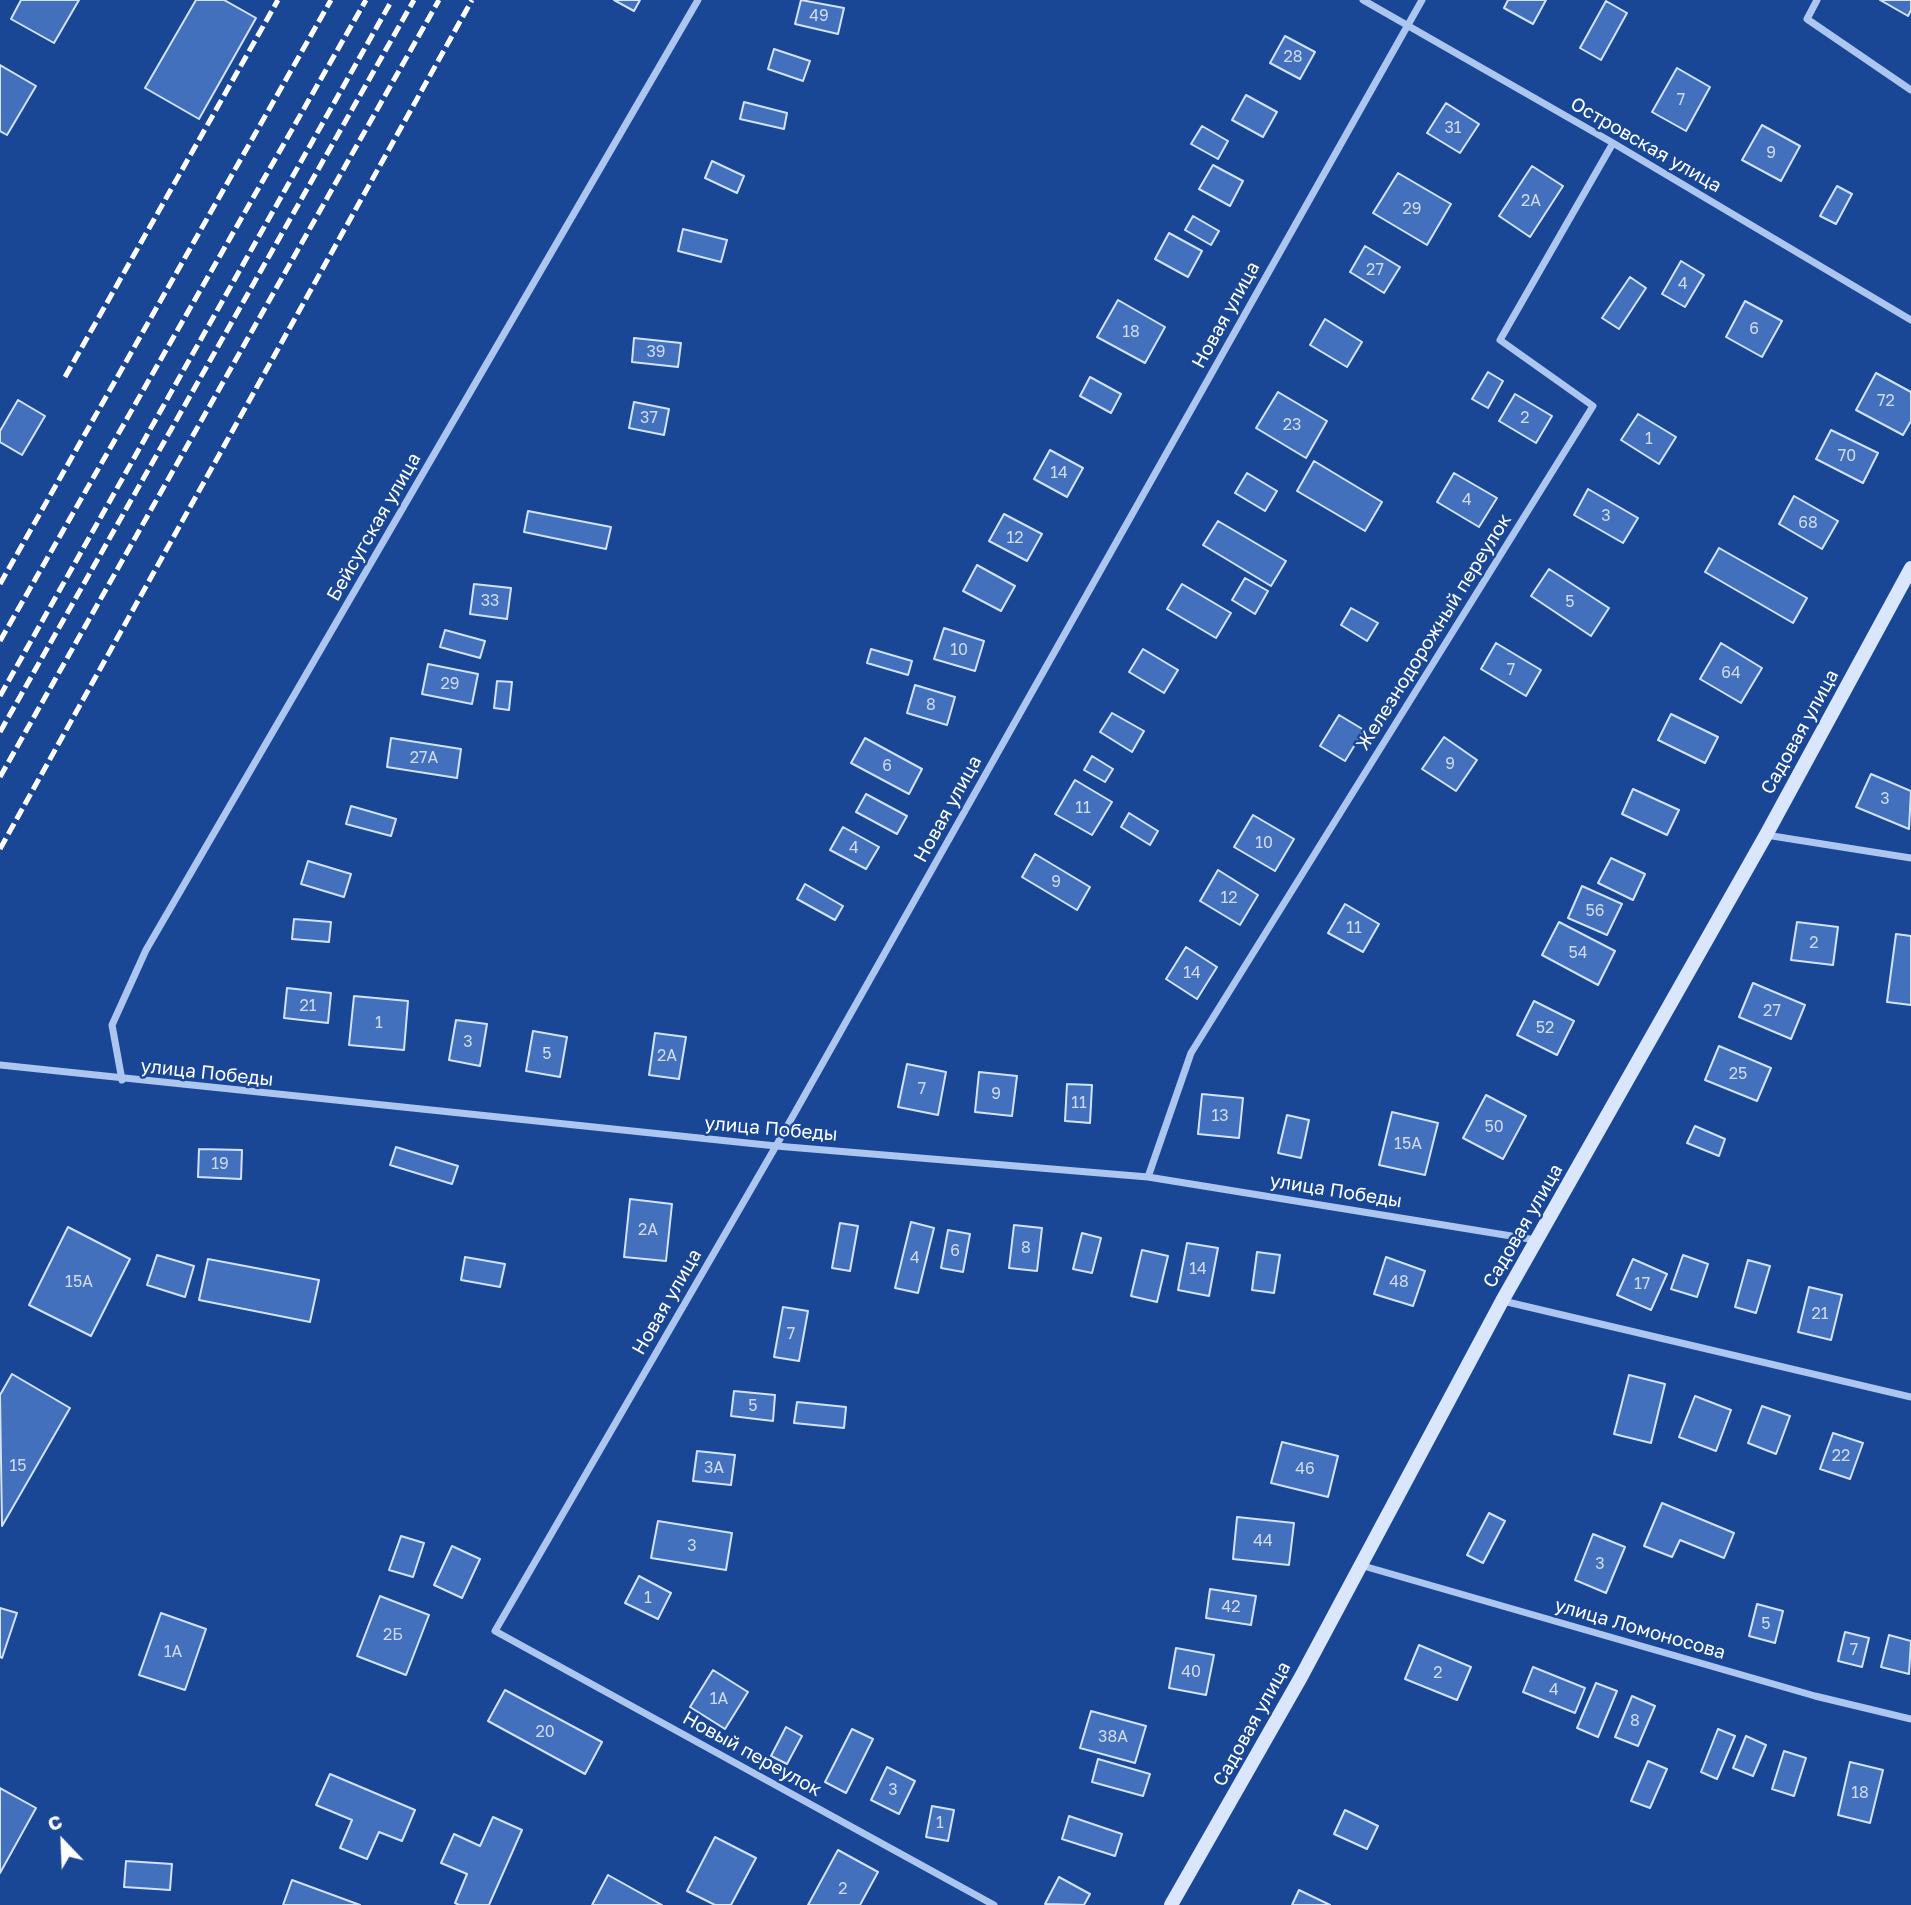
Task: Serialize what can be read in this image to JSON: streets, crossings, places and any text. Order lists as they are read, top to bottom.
{
  "streets": {
    "street": [
      "Островская улица",
      "Новая улица",
      "Бейсугская улица",
      "Железнодорожный переулок",
      "Садовая улица",
      "улица Победы",
      "улица Ломоносова",
      "Новый переулок"
    ]
  },
  "crossings": [
    ["Островская улица", "Новая улица"],
    ["Островская улица", "Железнодорожный переулок"],
    ["Новая улица", "улица Победы"],
    ["Новая улица", "Новый переулок"],
    ["Бейсугская улица", "улица Победы"],
    ["Железнодорожный переулок", "улица Победы"],
    ["Садовая улица", "улица Победы"],
    ["Садовая улица", "улица Ломоносова"]
  ],
  "house_numbers": [
    "49",
    "28",
    "7",
    "31",
    "9",
    "2А",
    "29",
    "27",
    "4",
    "6",
    "18",
    "39",
    "72",
    "37",
    "2",
    "23",
    "1",
    "70",
    "14",
    "4",
    "3",
    "68",
    "12",
    "33",
    "5",
    "10",
    "7",
    "64",
    "29",
    "8",
    "27А",
    "9",
    "6",
    "3",
    "11",
    "10",
    "4",
    "9",
    "12",
    "56",
    "11",
    "2",
    "54",
    "14",
    "21",
    "27",
    "1",
    "52",
    "3",
    "5",
    "2А",
    "25",
    "7",
    "9",
    "11",
    "13",
    "50",
    "15А",
    "19",
    "2А",
    "8",
    "6",
    "4",
    "14",
    "15А",
    "48",
    "17",
    "21",
    "7",
    "5",
    "22",
    "15",
    "3А",
    "46",
    "44",
    "3",
    "3",
    "1",
    "42",
    "5",
    "2Б",
    "7",
    "1А",
    "40",
    "2",
    "4",
    "1А",
    "8",
    "20",
    "38А",
    "3",
    "18",
    "1",
    "2"
  ],
  "north": "top left"
}
